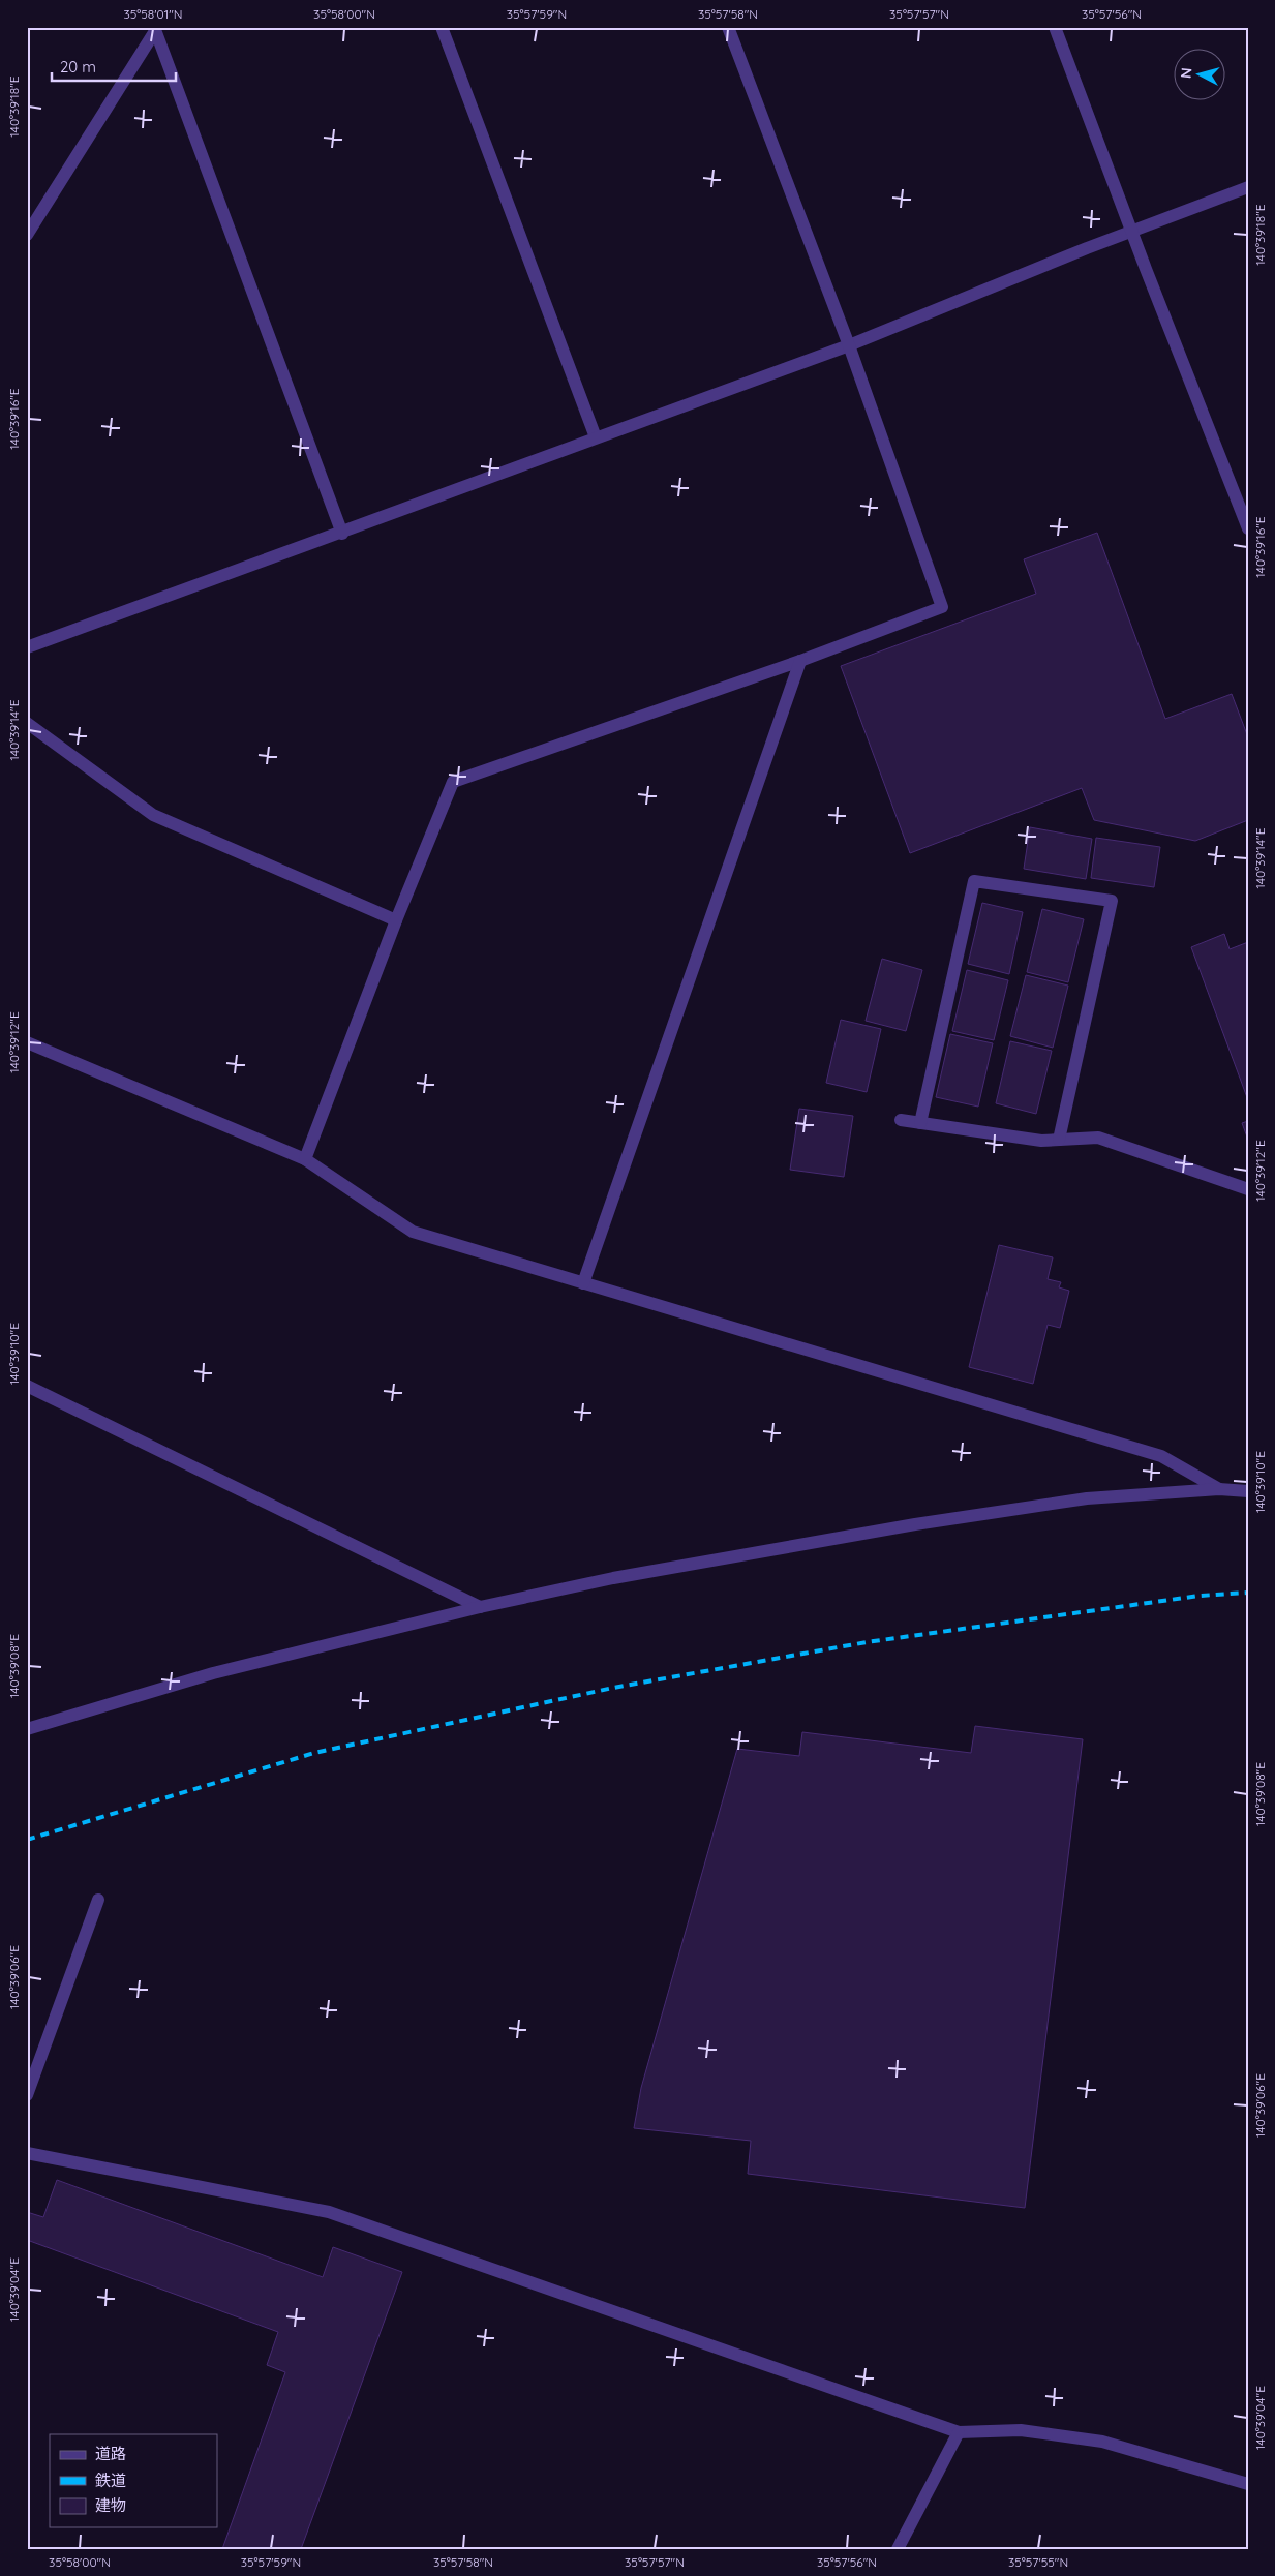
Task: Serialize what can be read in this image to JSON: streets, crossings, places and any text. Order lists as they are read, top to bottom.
{
  "legend": ["道路", "鉄道", "建物"],
  "scale_bar": "20 m",
  "north": "left",
  "coordinates": [
    "35°58'01\"N",
    "35°58'00\"N",
    "35°57'59\"N",
    "35°57'58\"N",
    "35°57'57\"N",
    "35°57'56\"N",
    "140°39'18\"E",
    "140°39'16\"E",
    "140°39'14\"E",
    "140°39'12\"E",
    "140°39'10\"E",
    "140°39'08\"E",
    "140°39'06\"E",
    "140°39'04\"E",
    "35°57'55\"N"
  ]
}
